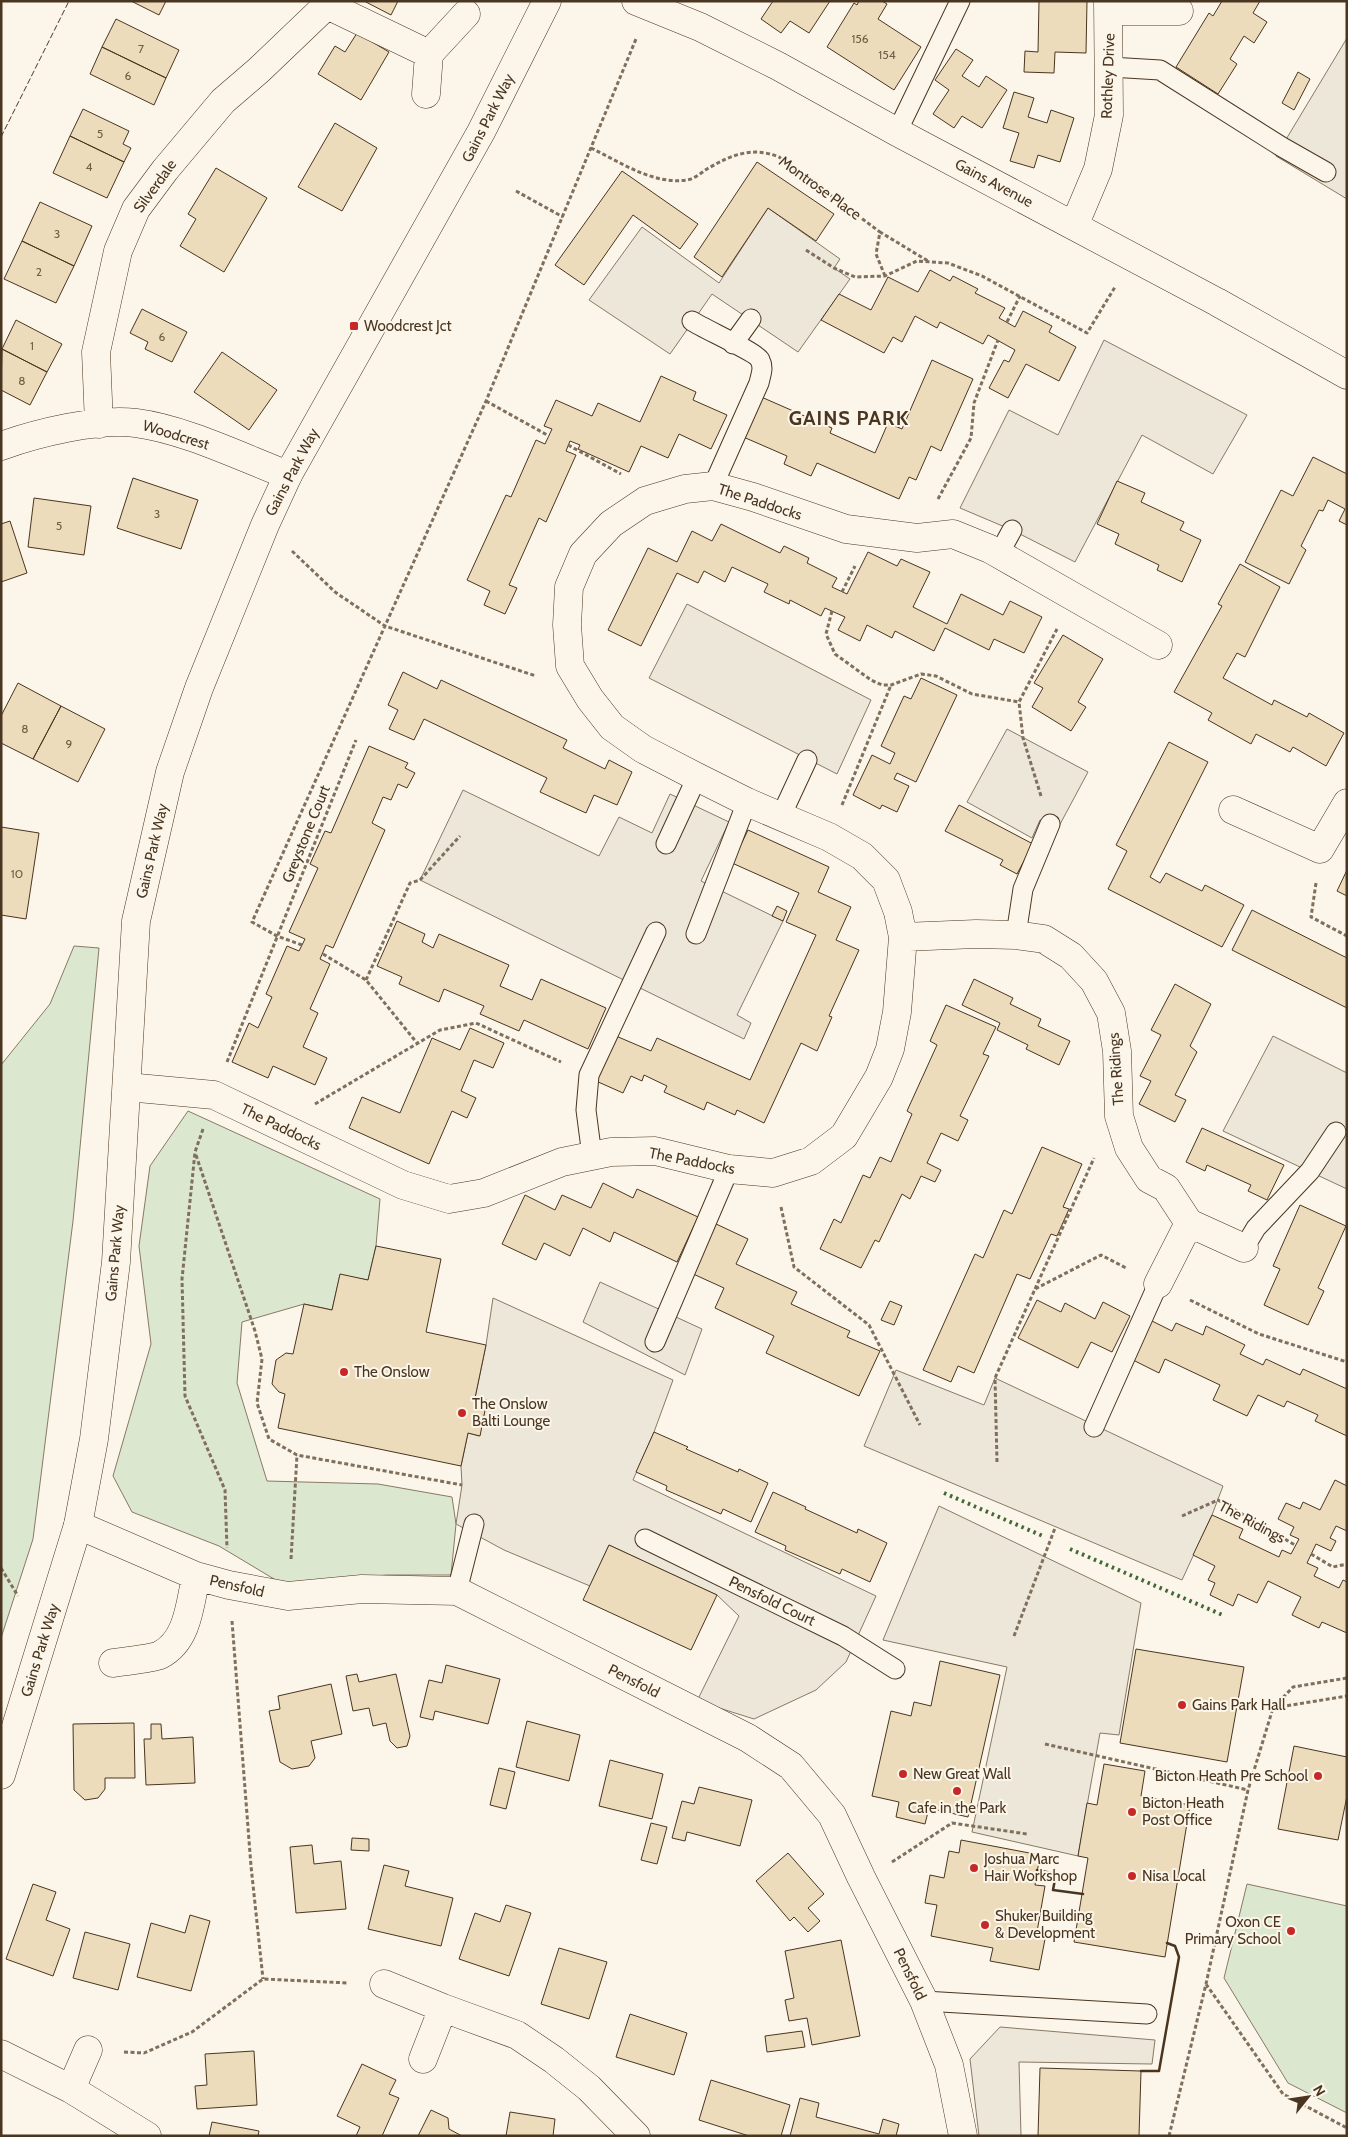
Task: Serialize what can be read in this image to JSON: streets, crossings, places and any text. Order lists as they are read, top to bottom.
{
  "streets": {
    "street": [
      "Rothley Drive",
      "Gains Park Way",
      "Gains Avenue",
      "Silverdale",
      "Woodcrest",
      "The Paddocks",
      "The Ridings",
      "Pensfold"
    ],
    "lane": ["Pensfold Court"],
    "path": ["Montrose Place", "Greystone Court"]
  },
  "crossings": [
    ["Rothley Drive", "Gains Avenue"],
    ["Gains Park Way", "Woodcrest"],
    ["Gains Park Way", "The Paddocks"],
    ["Gains Park Way", "Pensfold"],
    ["Gains Avenue", "Montrose Place"],
    ["Silverdale", "Woodcrest"],
    ["The Paddocks", "Greystone Court"],
    ["The Paddocks", "The Ridings"],
    ["Greystone Court", "Pensfold"]
  ],
  "districts": ["GAINS PARK"],
  "places": {
    "transit": ["Woodcrest Jct"],
    "other": [
      "The Onslow",
      "The Onslow Balti Lounge",
      "Gains Park Hall",
      "New Great Wall",
      "Bicton Heath Pre School",
      "Cafe in the Park",
      "Bicton Heath Post Office",
      "Joshua Marc Hair Workshop",
      "Nisa Local",
      "Shuker Building & Development",
      "Oxon CE Primary School"
    ]
  },
  "house_numbers": [
    "156",
    "7",
    "154",
    "6",
    "5",
    "4",
    "3",
    "2",
    "6",
    "1",
    "8",
    "3",
    "5",
    "8",
    "9",
    "10"
  ],
  "north": "top right"
}
